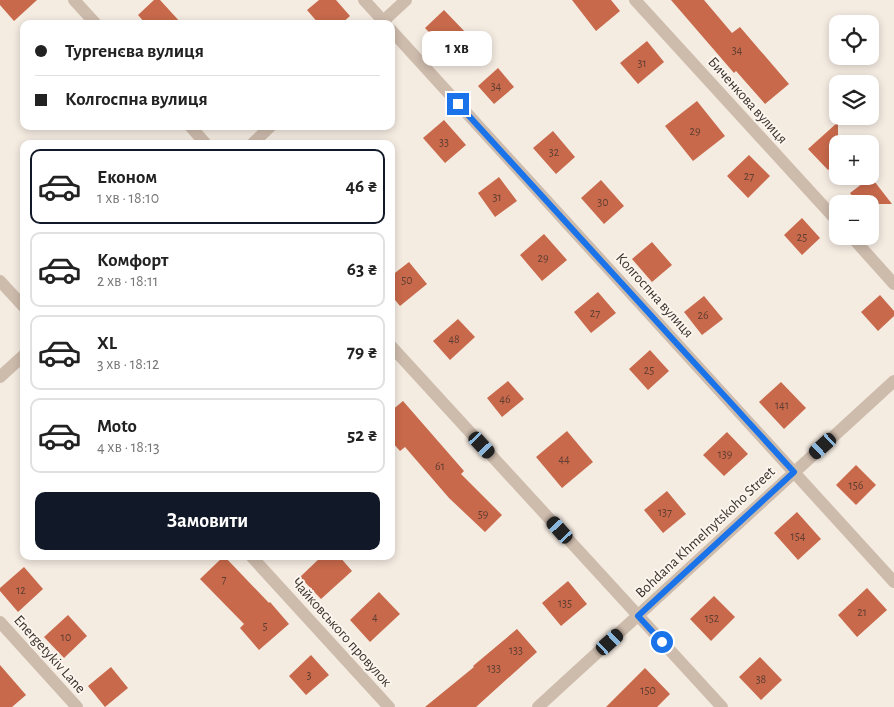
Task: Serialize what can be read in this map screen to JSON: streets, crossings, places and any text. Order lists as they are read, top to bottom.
{
  "streets": {
    "street": [
      "Биченкова вулиця",
      "Колгоспна вулиця",
      "Bohdana Khmelnytskoho Street",
      "Чайковського провулок",
      "Energetykiv Lane"
    ]
  },
  "crossings": [
    ["Колгоспна вулиця", "Bohdana Khmelnytskoho Street"]
  ],
  "house_numbers": [
    "34",
    "31",
    "34",
    "29",
    "33",
    "32",
    "27",
    "31",
    "30",
    "25",
    "29",
    "50",
    "27",
    "26",
    "48",
    "25",
    "46",
    "141",
    "139",
    "44",
    "61",
    "156",
    "137",
    "59",
    "154",
    "7",
    "12",
    "135",
    "21",
    "4",
    "152",
    "5",
    "10",
    "133",
    "133",
    "3",
    "38",
    "150"
  ],
  "page": {
    "map_buttons": ["+", "−"],
    "banner": ["Тургенєва вулиця", "Колгоспна вулиця"],
    "bubble": "1 хв",
    "list": [
      {
        "name": "Економ",
        "note": "1 хв · 18:10",
        "value": "46 ₴"
      },
      {
        "name": "Комфорт",
        "note": "2 хв · 18:11",
        "value": "63 ₴"
      },
      {
        "name": "XL",
        "note": "3 хв · 18:12",
        "value": "79 ₴"
      },
      {
        "name": "Moto",
        "note": "4 хв · 18:13",
        "value": "52 ₴"
      }
    ],
    "buttons": "Замовити"
  }
}
